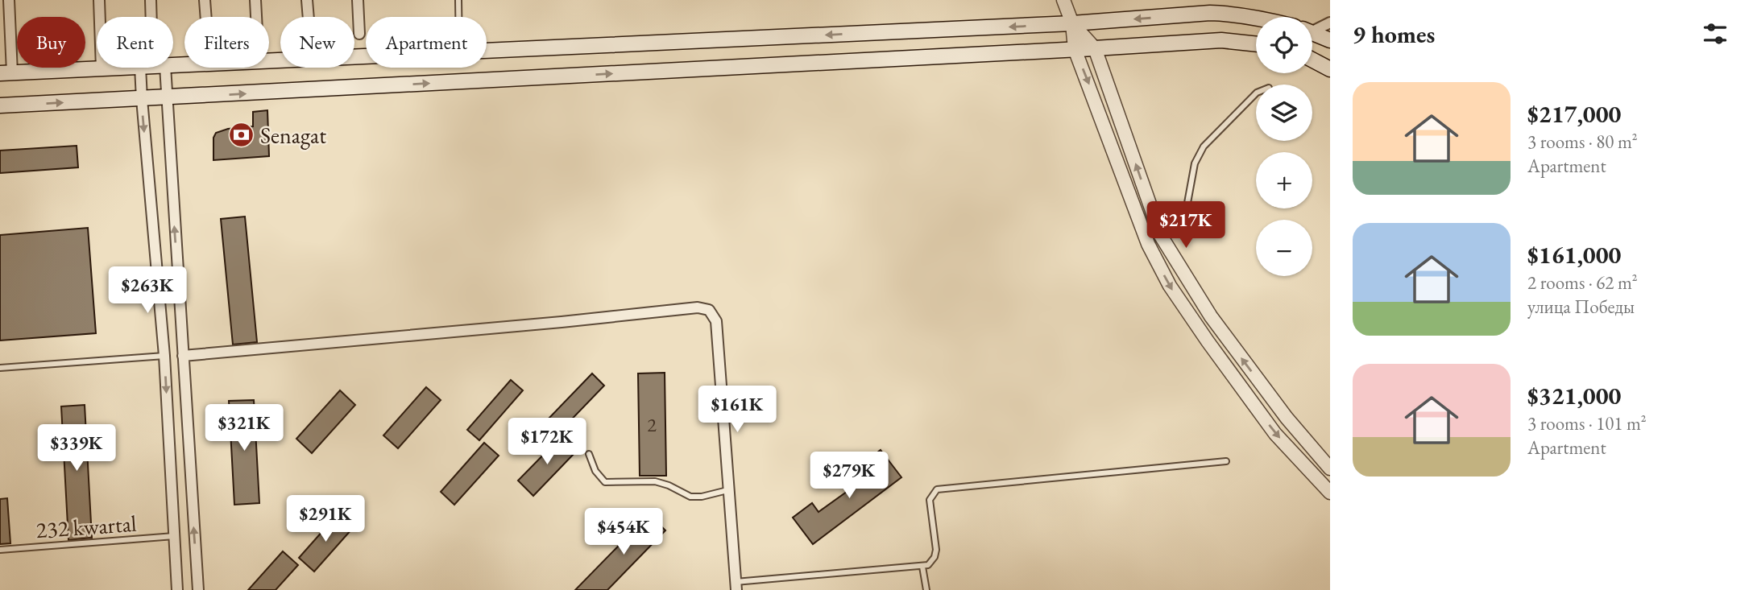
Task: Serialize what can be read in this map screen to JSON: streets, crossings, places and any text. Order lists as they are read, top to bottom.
{
  "streets": {
    "lane": ["232 kwartal"]
  },
  "places": {
    "bank": ["Senagat"]
  },
  "house_numbers": ["2"],
  "page": {
    "heading": "9 homes",
    "map_buttons": ["+", "−"],
    "chip": [
      "Buy",
      "Rent",
      "Filters",
      "New",
      "Apartment"
    ],
    "list": [
      {
        "name": "$217,000",
        "note": "3 rooms · 80 m² · Apartment"
      },
      {
        "name": "$161,000",
        "note": "2 rooms · 62 m² · улица Победы"
      },
      {
        "name": "$321,000",
        "note": "3 rooms · 101 m² · Apartment"
      }
    ],
    "price": [
      "$217K",
      "$263K",
      "$161K",
      "$321K",
      "$172K",
      "$339K",
      "$279K",
      "$291K",
      "$454K"
    ]
  }
}
